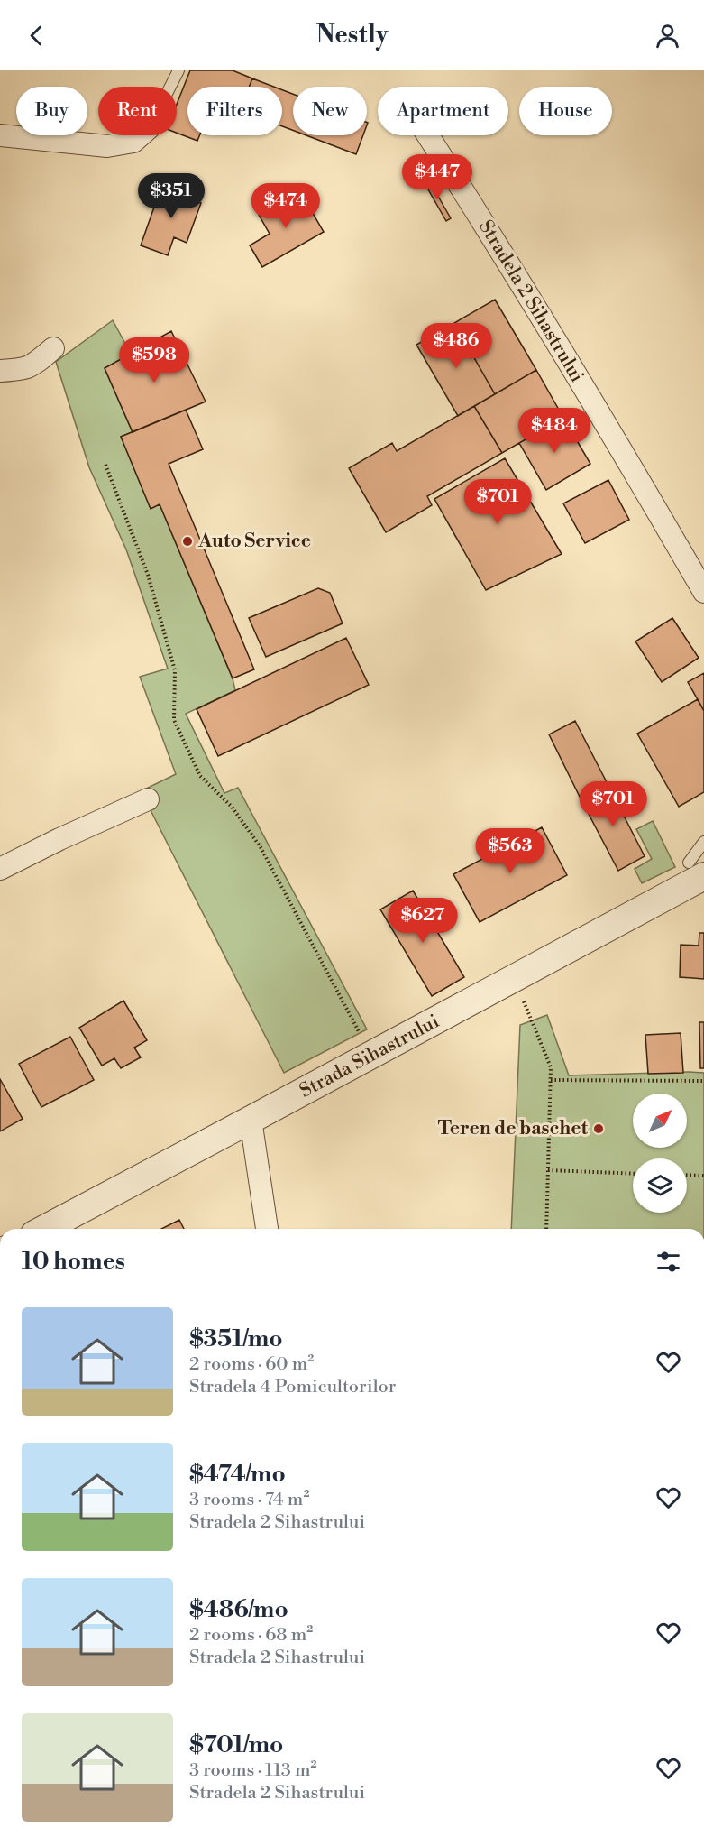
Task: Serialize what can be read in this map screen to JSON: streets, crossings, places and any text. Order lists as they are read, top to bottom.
{
  "streets": {
    "street": ["Stradela 2 Sihastrului", "Strada Sihastrului"]
  },
  "places": ["Auto Service", "Teren de baschet"],
  "north": "top right",
  "page": {
    "header": "Nestly",
    "chip": [
      "Buy",
      "Rent",
      "Filters",
      "New",
      "Apartment",
      "House"
    ],
    "price": [
      "$447",
      "$351",
      "$474",
      "$486",
      "$598",
      "$484",
      "$701",
      "$701",
      "$563",
      "$627"
    ],
    "heading": "10 homes",
    "list": [
      {
        "name": "$351/mo",
        "note": "2 rooms · 60 m² · Stradela 4 Pomicultorilor"
      },
      {
        "name": "$474/mo",
        "note": "3 rooms · 74 m² · Stradela 2 Sihastrului"
      },
      {
        "name": "$486/mo",
        "note": "2 rooms · 68 m² · Stradela 2 Sihastrului"
      },
      {
        "name": "$701/mo",
        "note": "3 rooms · 113 m² · Stradela 2 Sihastrului"
      }
    ]
  }
}
